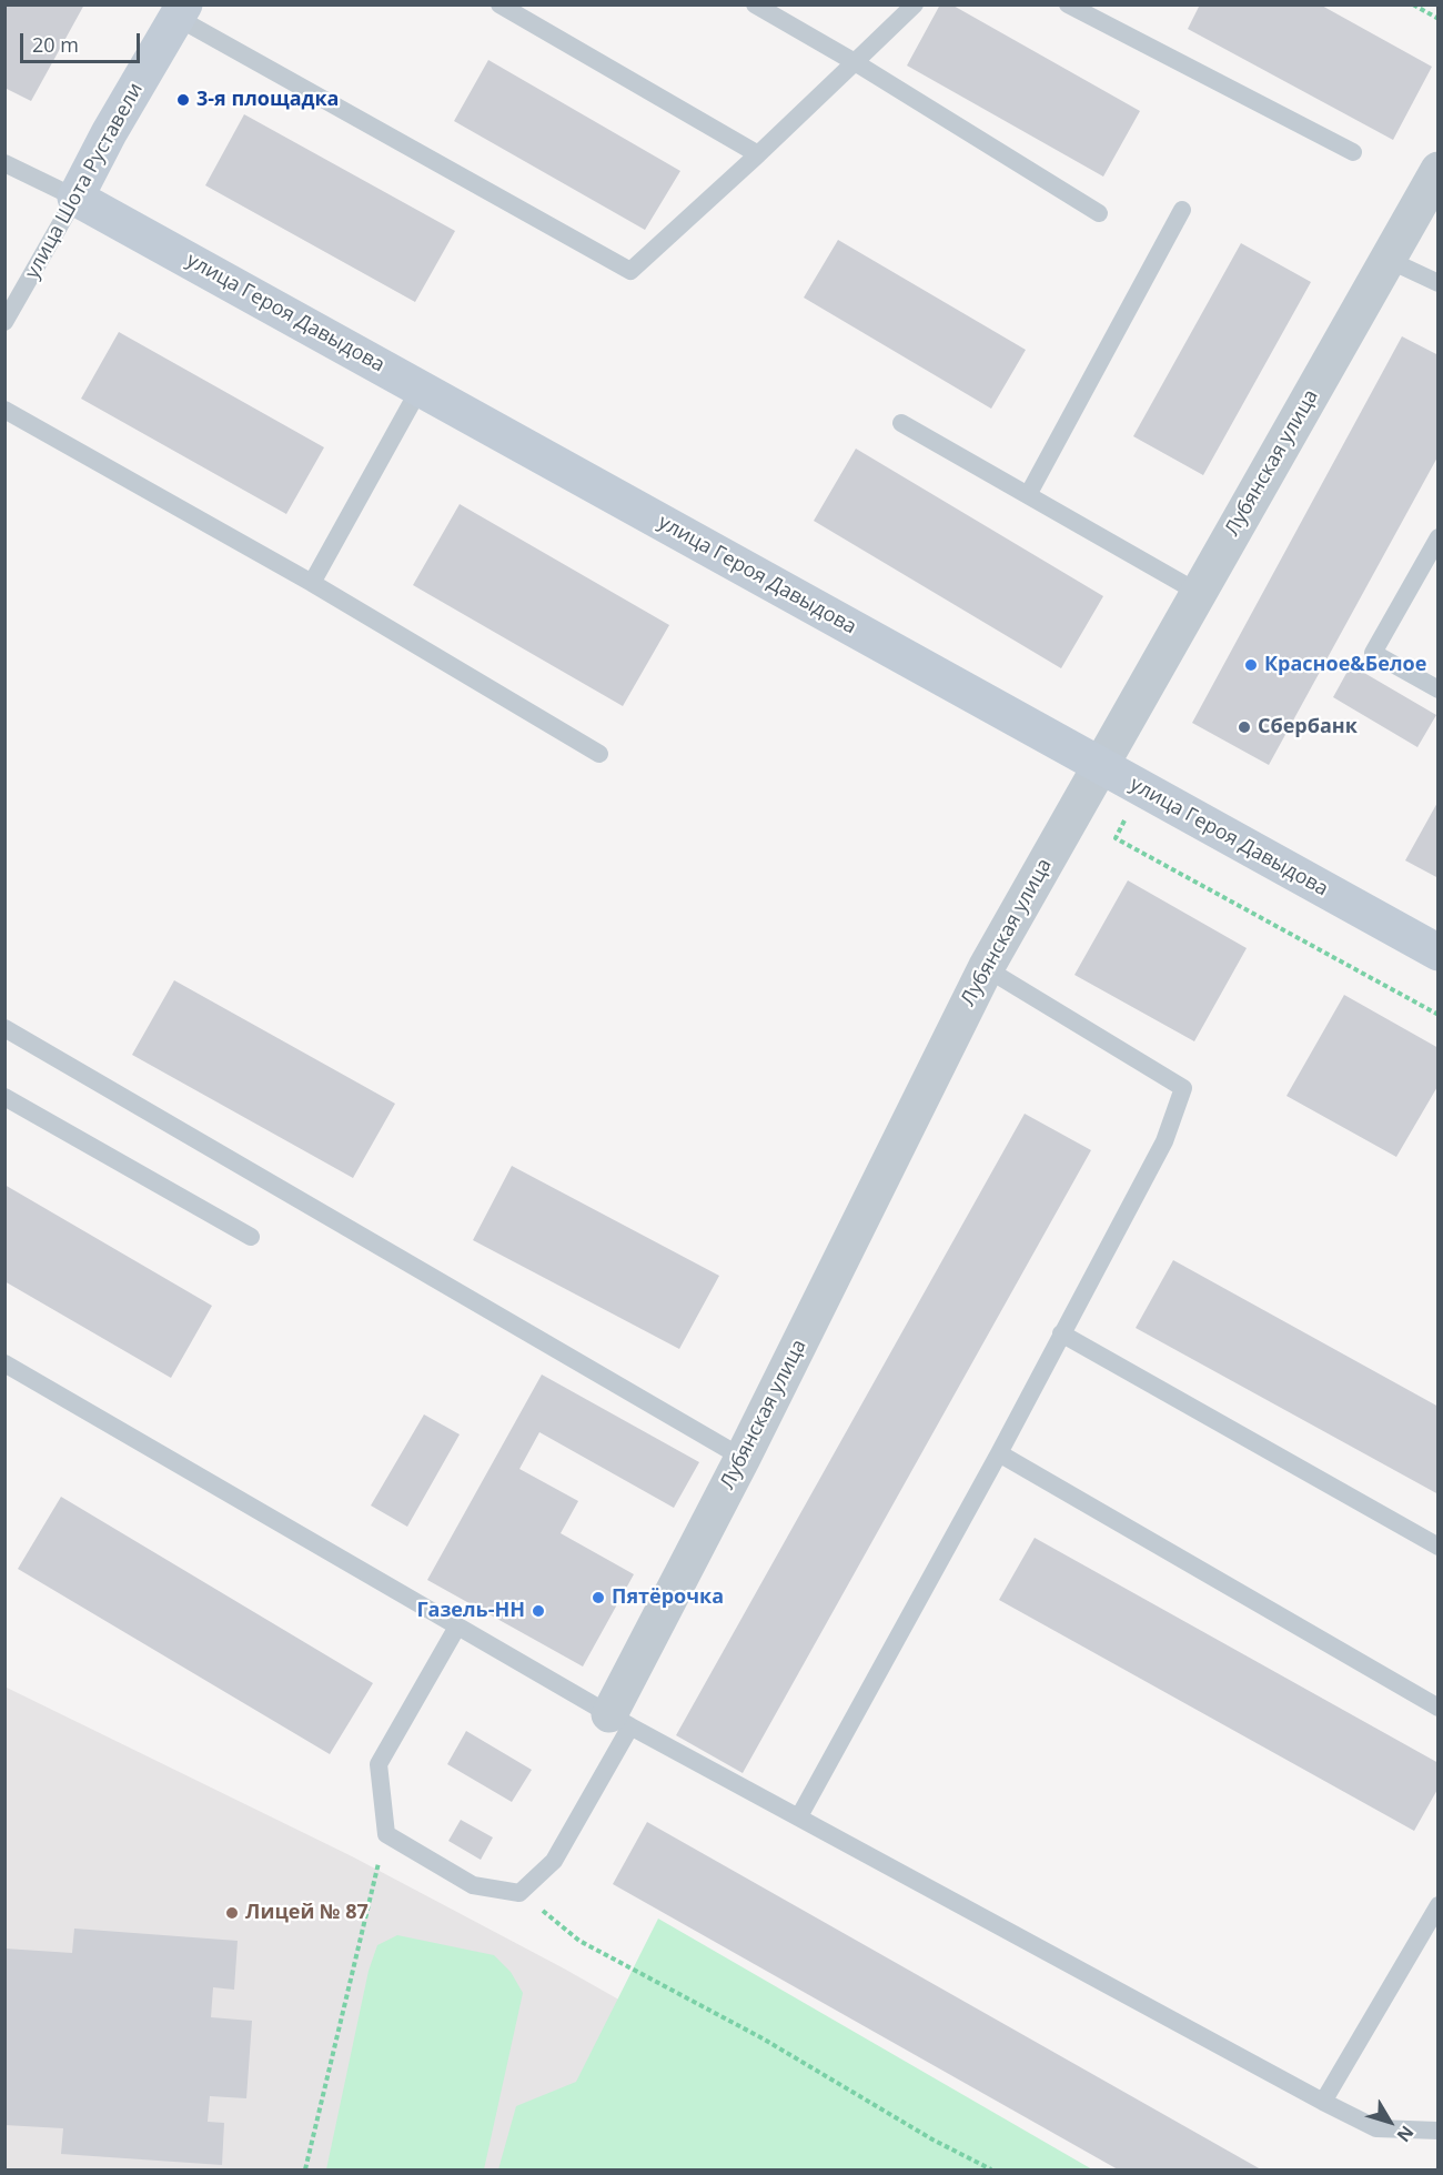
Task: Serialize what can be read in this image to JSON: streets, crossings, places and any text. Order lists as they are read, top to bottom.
{
  "streets": {
    "street": ["улица Шота Руставели", "улица Героя Давыдова", "Лубянская улица"]
  },
  "crossings": [
    ["улица Шота Руставели", "улица Героя Давыдова"],
    ["улица Героя Давыдова", "Лубянская улица"]
  ],
  "places": [
    "3-я площадка",
    "Красное&Белое",
    "Сбербанк",
    "Пятёрочка",
    "Газель-НН",
    "Лицей № 87"
  ],
  "scale_bar": "20 m",
  "north": "bottom right"
}
